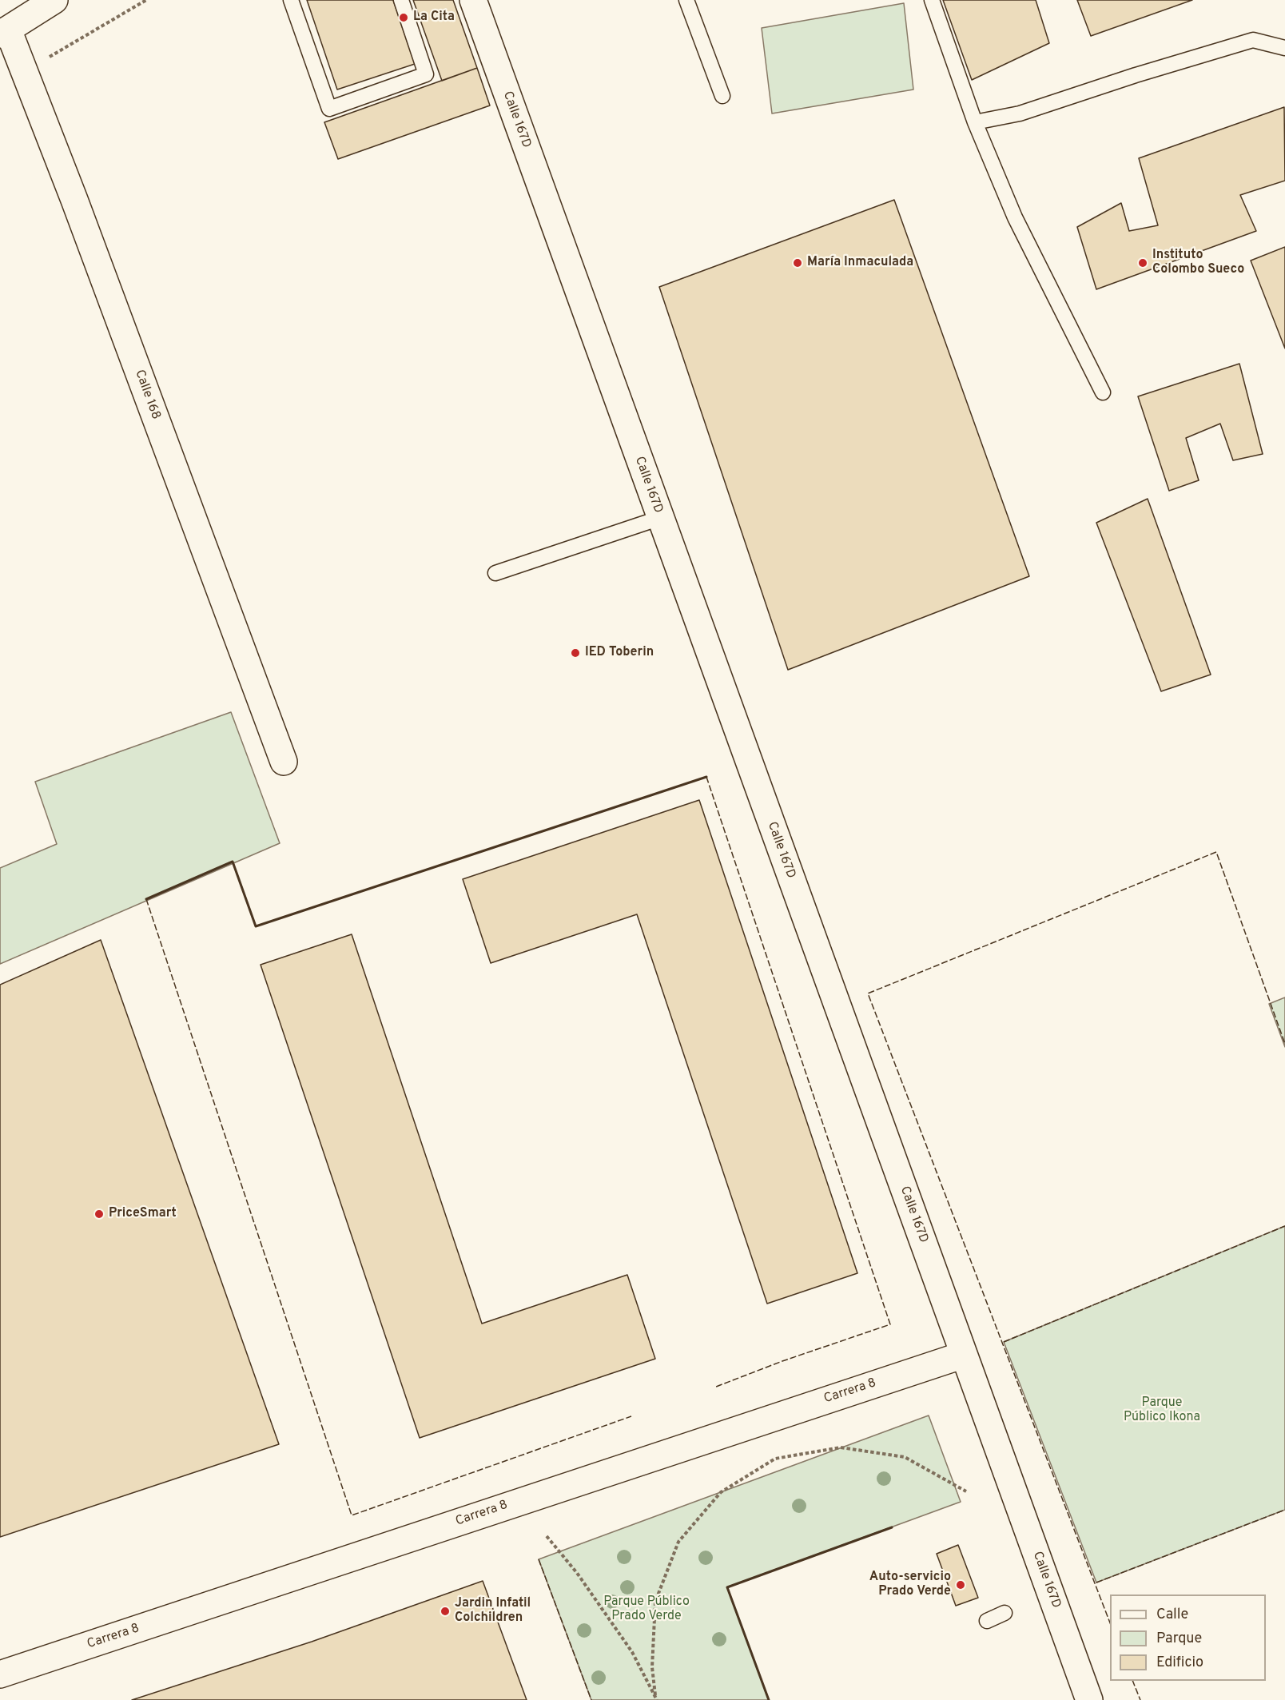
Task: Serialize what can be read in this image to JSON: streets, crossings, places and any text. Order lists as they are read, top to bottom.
{
  "streets": {
    "street": ["Calle 167D", "Calle 168", "Carrera 8"]
  },
  "crossings": [
    ["Calle 167D", "Carrera 8"]
  ],
  "parks": ["Parque Público Ikona", "Parque Público Prado Verde"],
  "places": [
    "La Cita",
    "María Inmaculada",
    "Instituto Colombo Sueco",
    "IED Toberin",
    "PriceSmart",
    "Auto-servicio Prado Verde",
    "Jardin Infatil Colchildren"
  ],
  "legend": ["Calle", "Parque", "Edificio"]
}
